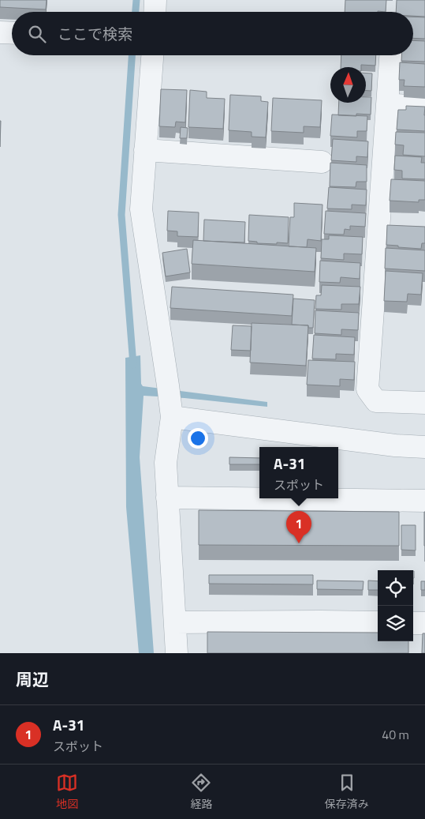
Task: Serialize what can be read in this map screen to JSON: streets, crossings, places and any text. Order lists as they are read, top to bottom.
{
  "north": "top",
  "page": {
    "search": "ここで検索",
    "popup": ["A-31", "スポット"],
    "pins": "1",
    "heading": "周辺",
    "list": [
      {
        "mark": "1",
        "name": "A-31",
        "note": "スポット",
        "value": "40 m"
      }
    ],
    "nav": ["地図", "経路", "保存済み"]
  }
}
